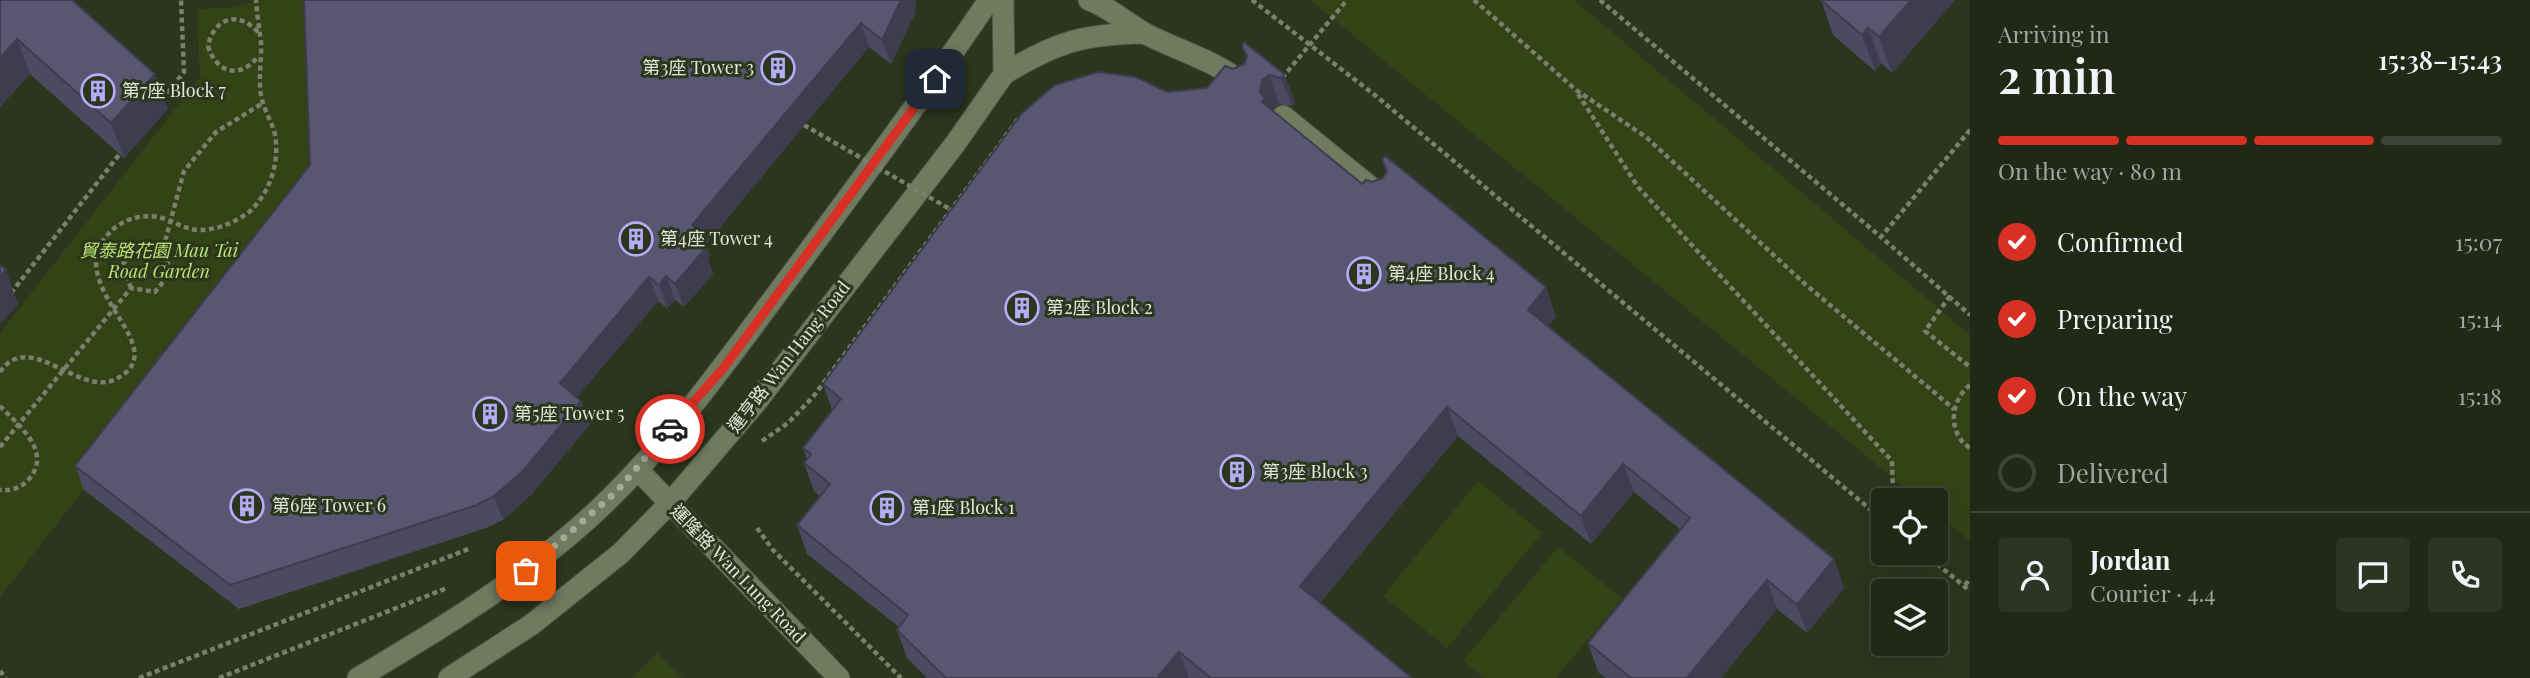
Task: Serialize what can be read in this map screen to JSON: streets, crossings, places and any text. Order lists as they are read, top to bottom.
{
  "streets": {
    "street": ["運亨路 Wan Hang Road", "運隆路 Wan Lung Road"]
  },
  "crossings": [
    ["運亨路 Wan Hang Road", "運隆路 Wan Lung Road"]
  ],
  "parks": ["貿泰路花園 Mau Tai Road Garden"],
  "places": {
    "building": [
      "第3座 Tower 3",
      "第7座 Block 7",
      "第4座 Tower 4",
      "第4座 Block 4",
      "第2座 Block 2",
      "第5座 Tower 5",
      "第3座 Block 3",
      "第6座 Tower 6",
      "第1座 Block 1"
    ]
  },
  "page": {
    "heading": ["2 min", "Arriving in", "15:38–15:43"],
    "panel": ["Jordan", "Courier · 4.4"],
    "bar": "On the way · 80 m",
    "list": [
      ["Confirmed", "15:07"],
      ["Preparing", "15:14"],
      ["On the way", "15:18"],
      "Delivered"
    ]
  }
}
